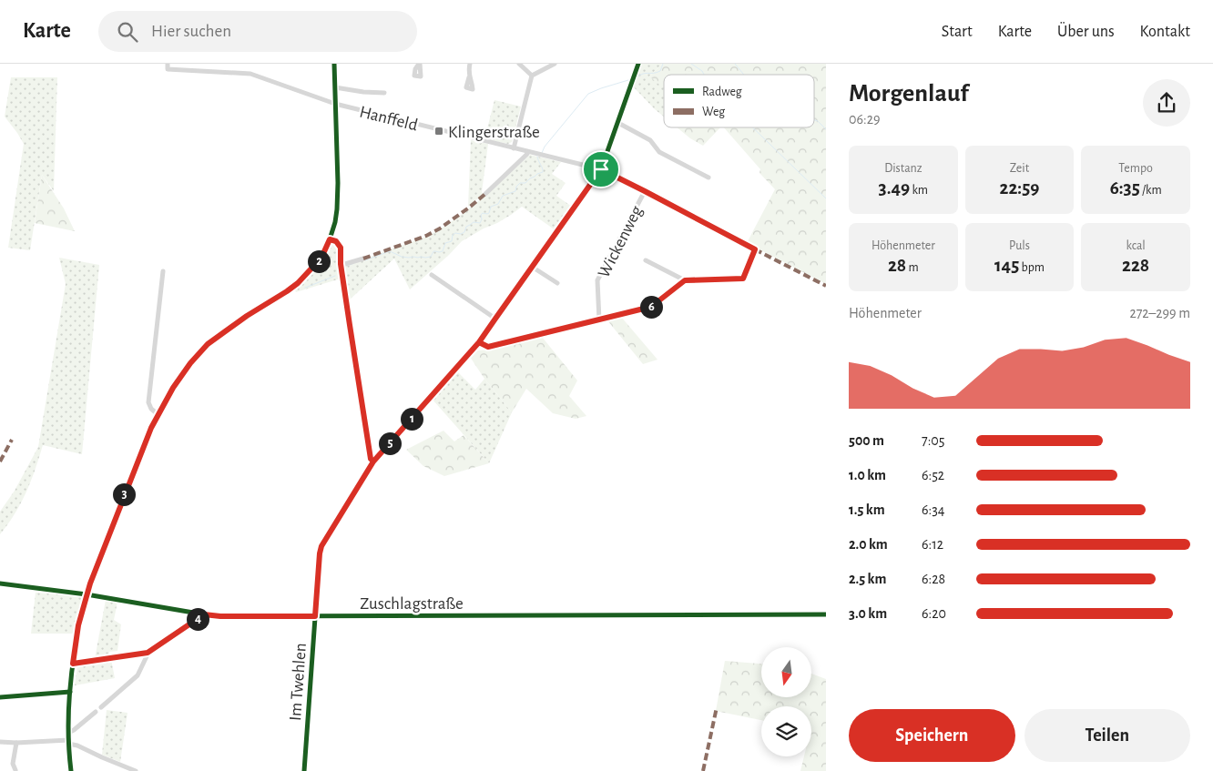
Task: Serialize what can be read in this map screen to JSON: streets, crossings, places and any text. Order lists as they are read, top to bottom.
{
  "streets": {
    "street": [
      "Hanffeld",
      "Wickenweg",
      "Zuschlagstraße",
      "Im Twehlen"
    ]
  },
  "crossings": [
    ["Hanffeld", "Wickenweg"],
    ["Hanffeld", "Im Twehlen"],
    ["Zuschlagstraße", "Im Twehlen"]
  ],
  "places": {
    "transit": ["Klingerstraße"]
  },
  "legend": ["Radweg", "Weg"],
  "north": "bottom",
  "page": {
    "header": "Karte",
    "search": "Hier suchen",
    "nav": [
      "Start",
      "Karte",
      "Über uns",
      "Kontakt"
    ],
    "heading": ["Morgenlauf", "06:29"],
    "stats": [
      ["Distanz", "3.49 km"],
      ["Zeit", "22:59"],
      ["Tempo", "6:35 /km"],
      ["Höhenmeter", "28 m"],
      ["Puls", "145 bpm"],
      ["kcal", "228"]
    ],
    "pins": [
      "2",
      "6",
      "1",
      "5",
      "3",
      "4"
    ],
    "chart": ["Höhenmeter", "272–299 m"],
    "list": [
      {
        "name": "500 m",
        "note": "7:05"
      },
      {
        "name": "1.0 km",
        "note": "6:52"
      },
      {
        "name": "1.5 km",
        "note": "6:34"
      },
      {
        "name": "2.0 km",
        "note": "6:12"
      },
      {
        "name": "2.5 km",
        "note": "6:28"
      },
      {
        "name": "3.0 km",
        "note": "6:20"
      }
    ],
    "buttons": ["Speichern", "Teilen"]
  }
}
